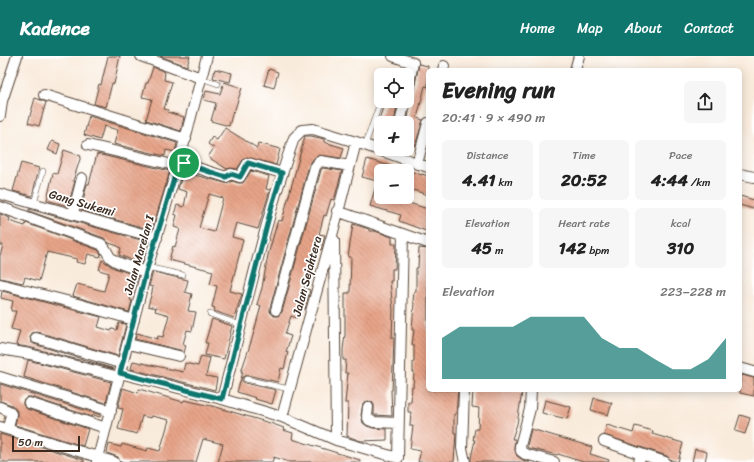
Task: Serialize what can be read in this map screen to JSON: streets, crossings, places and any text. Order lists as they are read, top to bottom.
{
  "streets": {
    "street": ["Gang Sukemi", "Jalan Marelan I", "Jalan Sejahtera"]
  },
  "crossings": [
    ["Gang Sukemi", "Jalan Marelan I"]
  ],
  "scale_bar": "50 m",
  "page": {
    "header": "Kadence",
    "nav": [
      "Home",
      "Map",
      "About",
      "Contact"
    ],
    "map_buttons": ["+", "−"],
    "heading": ["Evening run", "20:41 · 9 × 490 m"],
    "stats": [
      ["Distance", "4.41 km"],
      ["Time", "20:52"],
      ["Pace", "4:44 /km"],
      ["Elevation", "45 m"],
      ["Heart rate", "142 bpm"],
      ["kcal", "310"]
    ],
    "chart": ["Elevation", "223–228 m"],
    "scale": "50 m"
  }
}
